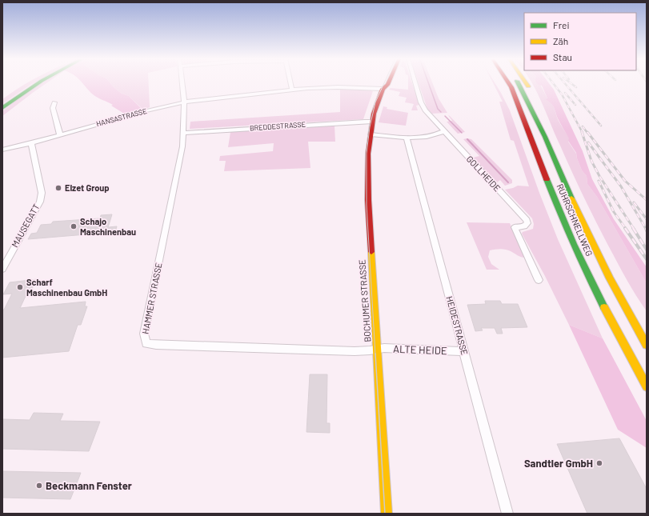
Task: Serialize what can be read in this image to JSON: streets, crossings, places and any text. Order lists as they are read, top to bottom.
{
  "streets": {
    "main road": ["RUHRSCHNELLWEG", "BOCHUMER STRASSE"],
    "street": [
      "HANSASTRASSE",
      "BREDDESTRASSE",
      "GOLLHEIDE",
      "MAUSEGATT",
      "HAMMER STRASSE",
      "HEIDESTRASSE",
      "ALTE HEIDE"
    ]
  },
  "crossings": [
    ["HANSASTRASSE", "MAUSEGATT"],
    ["HANSASTRASSE", "HAMMER STRASSE"],
    ["HANSASTRASSE", "BOCHUMER STRASSE"],
    ["BREDDESTRASSE", "HAMMER STRASSE"],
    ["BREDDESTRASSE", "BOCHUMER STRASSE"],
    ["HAMMER STRASSE", "BOCHUMER STRASSE"],
    ["HAMMER STRASSE", "ALTE HEIDE"],
    ["BOCHUMER STRASSE", "ALTE HEIDE"],
    ["HEIDESTRASSE", "ALTE HEIDE"]
  ],
  "places": [
    "Elzet Group",
    "Schajo Maschinenbau",
    "Scharf Maschinenbau GmbH",
    "Sandtler GmbH",
    "Beckmann Fenster"
  ],
  "legend": ["Frei", "Zäh", "Stau"]
}
